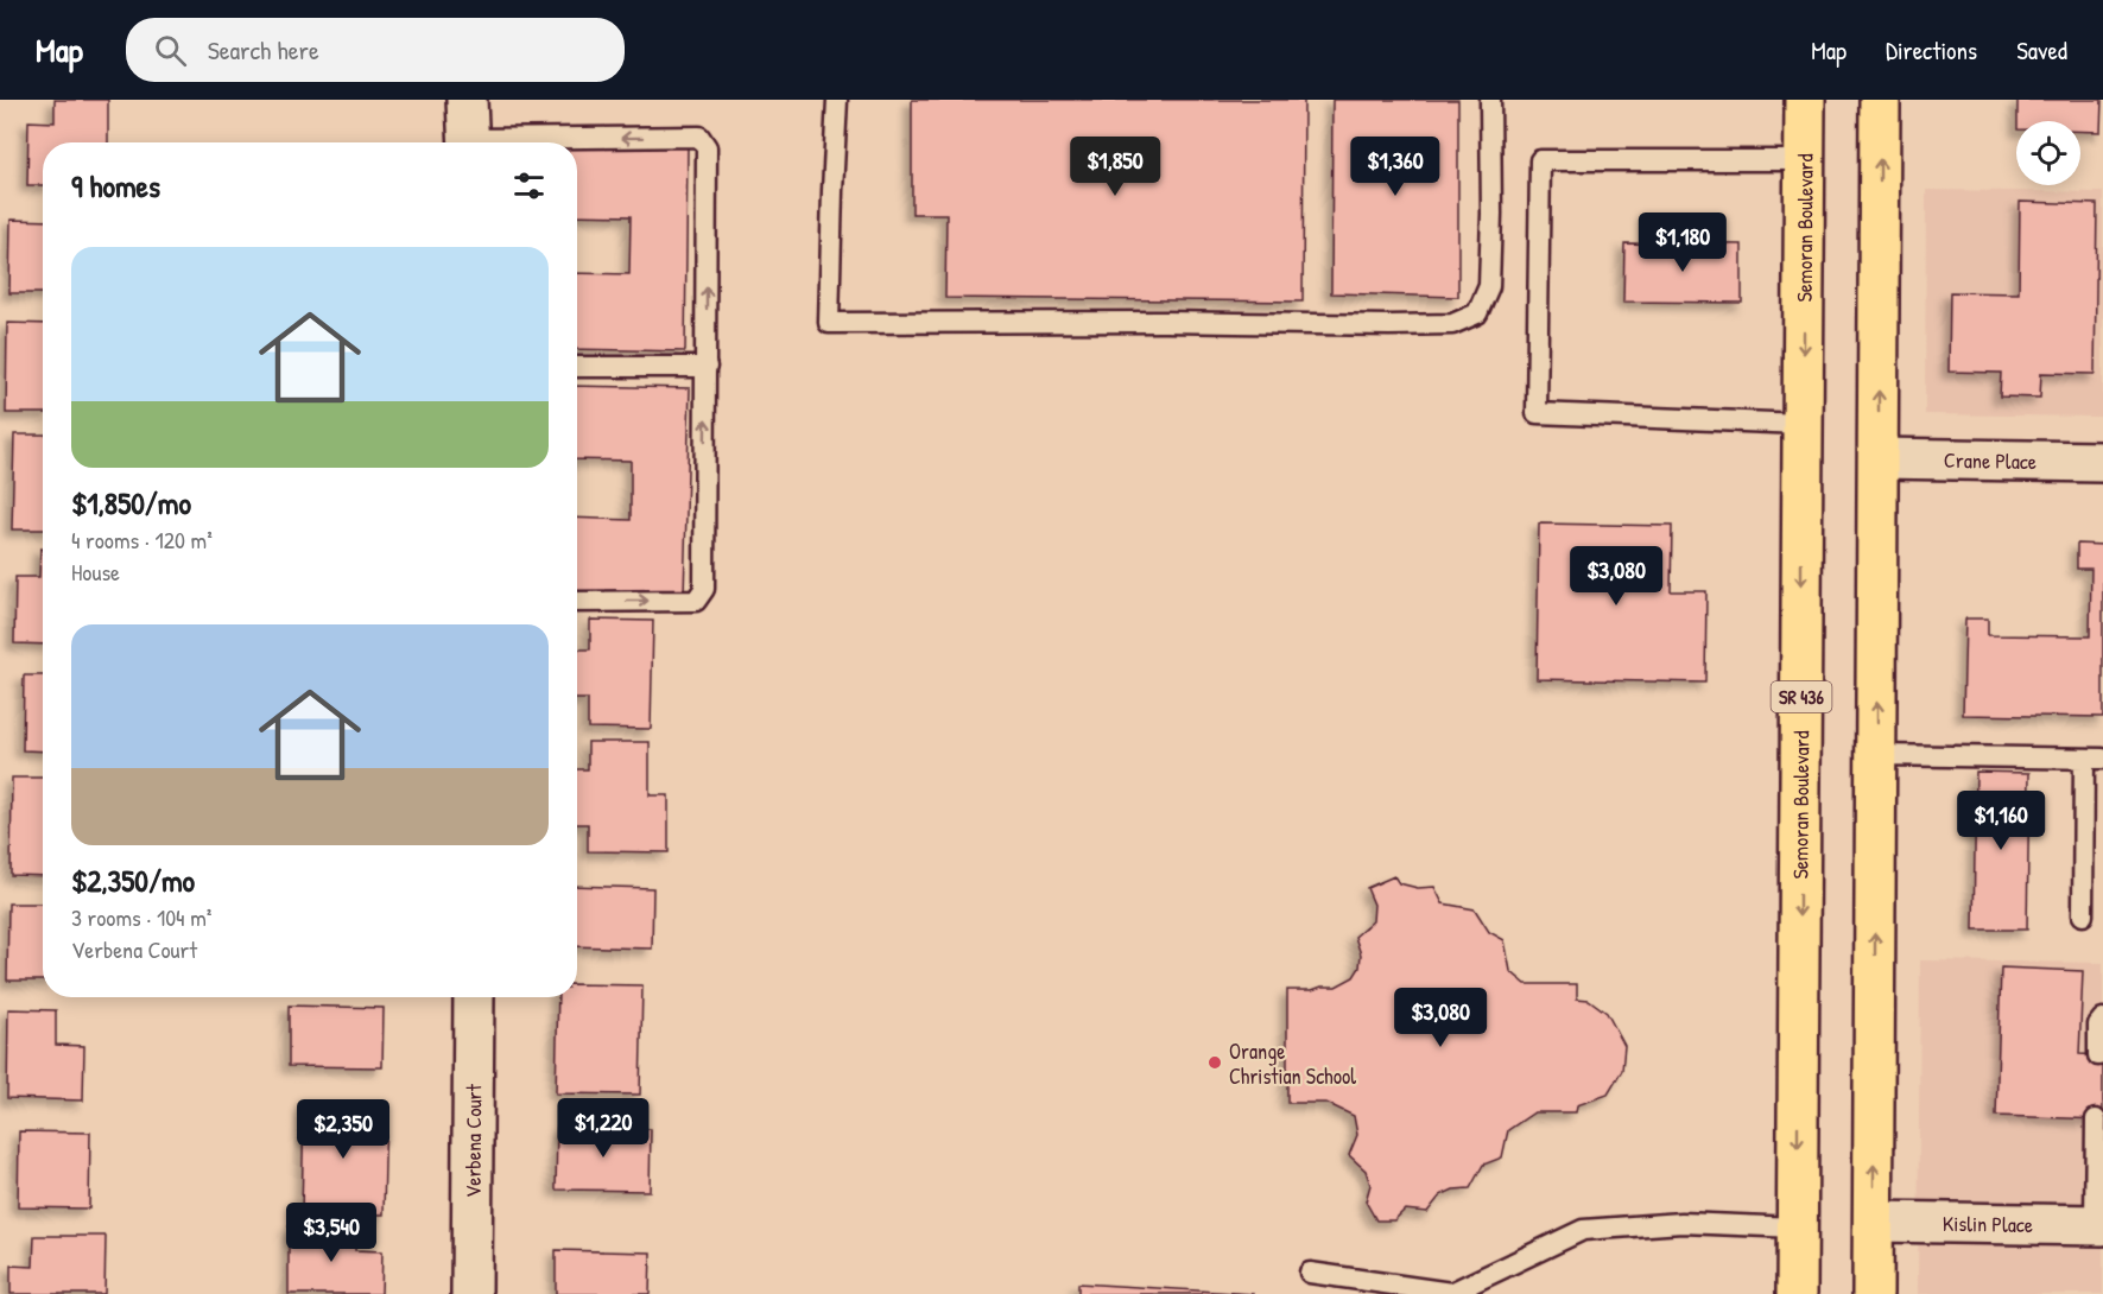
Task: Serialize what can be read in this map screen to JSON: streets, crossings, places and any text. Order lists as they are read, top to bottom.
{
  "streets": {
    "main road": ["Semoran Boulevard", "SR 436"],
    "street": ["Crane Place", "Verbena Court", "Kislin Place"]
  },
  "places": ["Orange Christian School"],
  "page": {
    "header": "Map",
    "search": "Search here",
    "nav": ["Map", "Directions", "Saved"],
    "price": [
      "$1,850",
      "$1,360",
      "$1,180",
      "$3,080",
      "$1,160",
      "$3,080",
      "$1,220",
      "$2,350",
      "$3,540"
    ],
    "heading": "9 homes",
    "list": [
      {
        "name": "$1,850/mo",
        "note": "4 rooms · 120 m² · House"
      },
      {
        "name": "$2,350/mo",
        "note": "3 rooms · 104 m² · Verbena Court"
      }
    ]
  }
}
